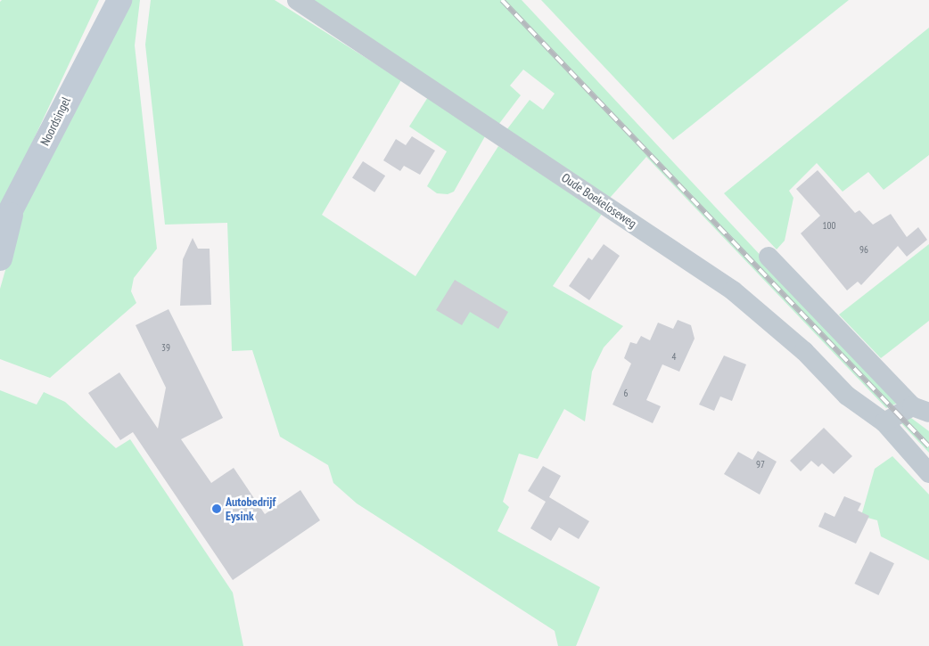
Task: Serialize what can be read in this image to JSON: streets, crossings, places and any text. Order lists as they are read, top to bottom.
{
  "streets": {
    "main road": ["Noordsingel"],
    "street": ["Oude Boekeloseweg"]
  },
  "places": ["Autobedrijf Eysink"],
  "house_numbers": [
    "100",
    "96",
    "39",
    "4",
    "6",
    "97"
  ]
}
